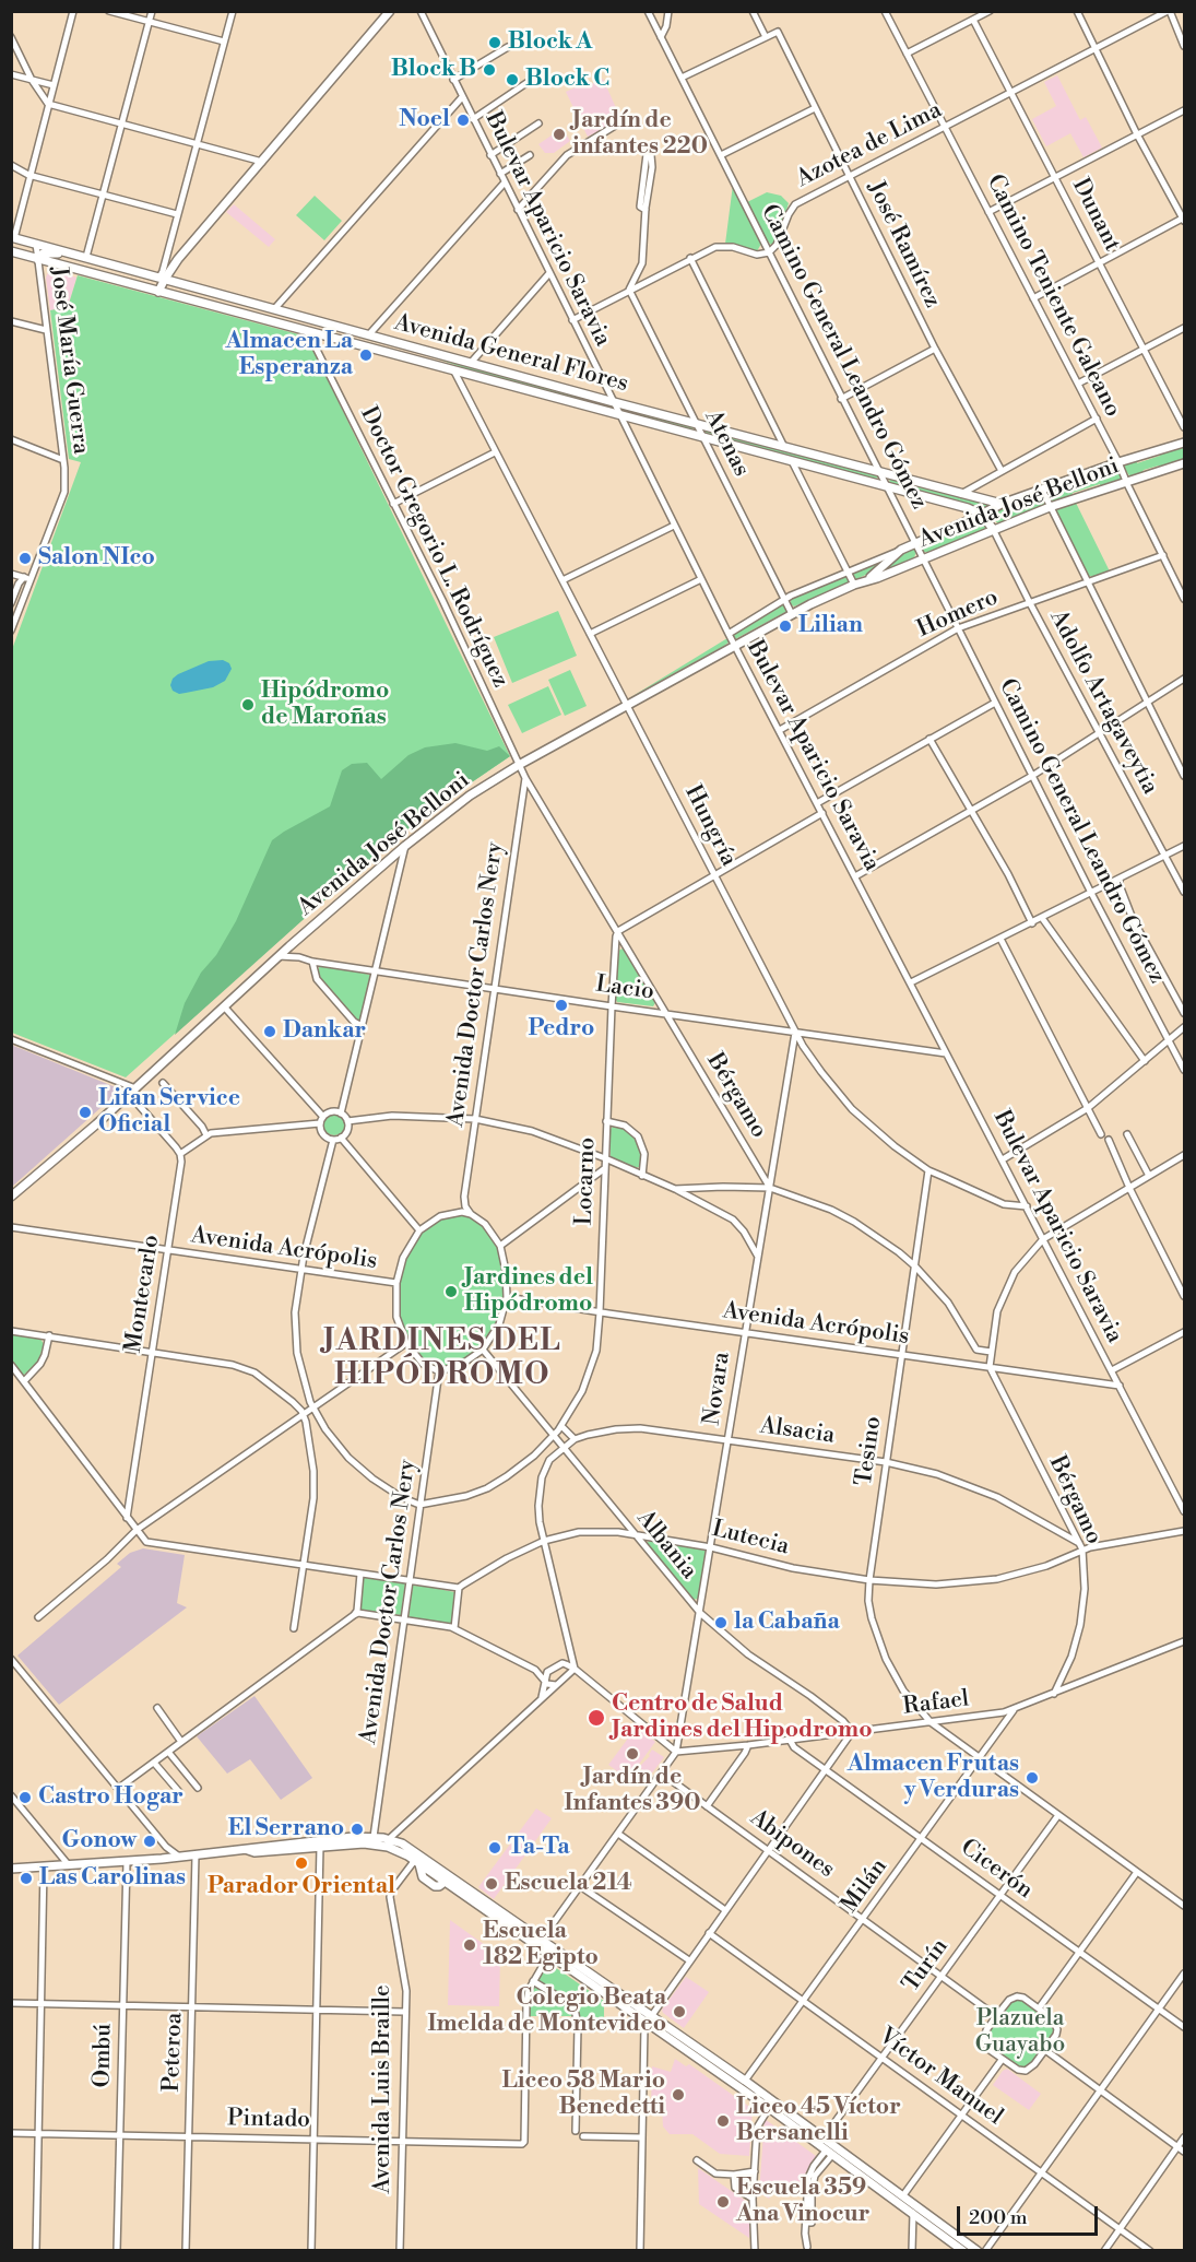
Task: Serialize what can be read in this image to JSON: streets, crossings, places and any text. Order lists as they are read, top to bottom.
{
  "streets": {
    "main road": ["Avenida General Flores", "Avenida José Belloni"],
    "street": [
      "Azotea de Lima",
      "Dunant",
      "Bulevar Aparicio Saravia",
      "José Ramírez",
      "Camino Teniente Galeano",
      "Camino General Leandro Gómez",
      "José María Guerra",
      "Atenas",
      "Doctor Gregorio L. Rodríguez",
      "Homero",
      "Adolfo Artagaveytia",
      "Hungría",
      "Avenida Doctor Carlos Nery",
      "Lacio",
      "Bérgamo",
      "Locarno",
      "Avenida Acrópolis",
      "Montecarlo",
      "Novara",
      "Alsacia",
      "Tesino",
      "Lutecia",
      "Albania",
      "Rafael",
      "Abipones",
      "Cicerón",
      "Milán",
      "Turín",
      "Peteroa",
      "Ombú",
      "Víctor Manuel",
      "Avenida Luis Braille",
      "Pintado"
    ]
  },
  "crossings": [
    ["Azotea de Lima", "Dunant"],
    ["Azotea de Lima", "José Ramírez"],
    ["Azotea de Lima", "Camino Teniente Galeano"],
    ["Azotea de Lima", "Camino General Leandro Gómez"],
    ["Bulevar Aparicio Saravia", "Avenida General Flores"],
    ["Bulevar Aparicio Saravia", "Avenida José Belloni"],
    ["Bulevar Aparicio Saravia", "Homero"],
    ["Bulevar Aparicio Saravia", "Hungría"],
    ["Bulevar Aparicio Saravia", "Lacio"],
    ["Bulevar Aparicio Saravia", "Avenida Acrópolis"],
    ["Camino Teniente Galeano", "Avenida José Belloni"],
    ["Camino Teniente Galeano", "Homero"],
    ["Avenida General Flores", "Camino General Leandro Gómez"],
    ["Avenida General Flores", "José María Guerra"],
    ["Avenida General Flores", "Atenas"],
    ["Avenida General Flores", "Avenida José Belloni"],
    ["Avenida General Flores", "Doctor Gregorio L. Rodríguez"],
    ["Avenida General Flores", "Hungría"],
    ["Camino General Leandro Gómez", "Avenida José Belloni"],
    ["Camino General Leandro Gómez", "Homero"],
    ["Atenas", "Avenida José Belloni"],
    ["Avenida José Belloni", "Doctor Gregorio L. Rodríguez"],
    ["Avenida José Belloni", "Adolfo Artagaveytia"],
    ["Avenida José Belloni", "Hungría"],
    ["Avenida José Belloni", "Lacio"],
    ["Doctor Gregorio L. Rodríguez", "Avenida Doctor Carlos Nery"],
    ["Doctor Gregorio L. Rodríguez", "Bérgamo"],
    ["Homero", "Adolfo Artagaveytia"],
    ["Hungría", "Lacio"],
    ["Hungría", "Novara"],
    ["Hungría", "Tesino"],
    ["Avenida Doctor Carlos Nery", "Lacio"],
    ["Avenida Doctor Carlos Nery", "Bérgamo"],
    ["Avenida Doctor Carlos Nery", "Avenida Acrópolis"],
    ["Avenida Doctor Carlos Nery", "Albania"],
    ["Lacio", "Bérgamo"],
    ["Lacio", "Locarno"],
    ["Lacio", "Novara"],
    ["Bérgamo", "Locarno"],
    ["Bérgamo", "Avenida Acrópolis"],
    ["Bérgamo", "Novara"],
    ["Bérgamo", "Alsacia"],
    ["Bérgamo", "Lutecia"],
    ["Bérgamo", "Rafael"],
    ["Locarno", "Avenida Acrópolis"],
    ["Locarno", "Albania"],
    ["Avenida Acrópolis", "Montecarlo"],
    ["Avenida Acrópolis", "Novara"],
    ["Avenida Acrópolis", "Tesino"],
    ["Avenida Acrópolis", "Albania"],
    ["Novara", "Alsacia"],
    ["Novara", "Lutecia"],
    ["Novara", "Albania"],
    ["Novara", "Rafael"],
    ["Alsacia", "Tesino"],
    ["Alsacia", "Lutecia"],
    ["Alsacia", "Albania"],
    ["Tesino", "Lutecia"],
    ["Tesino", "Rafael"],
    ["Tesino", "Milán"],
    ["Tesino", "Turín"],
    ["Lutecia", "Albania"],
    ["Albania", "Rafael"],
    ["Rafael", "Cicerón"],
    ["Rafael", "Milán"],
    ["Abipones", "Milán"],
    ["Abipones", "Turín"],
    ["Cicerón", "Milán"],
    ["Cicerón", "Turín"],
    ["Milán", "Víctor Manuel"],
    ["Turín", "Víctor Manuel"],
    ["Peteroa", "Pintado"],
    ["Ombú", "Pintado"],
    ["Avenida Luis Braille", "Pintado"]
  ],
  "districts": ["JARDINES DEL HIPÓDROMO"],
  "parks": ["Plazuela Guayabo"],
  "places": [
    "Block A",
    "Block B",
    "Block C",
    "Noel",
    "Jardín de infantes 220",
    "Almacen La Esperanza",
    "Salon NIco",
    "Lilian",
    "Hipódromo de Maroñas",
    "Pedro",
    "Dankar",
    "Lifan Service Oficial",
    "Jardines del Hipódromo",
    "la Cabaña",
    "Centro de Salud Jardines del Hipodromo",
    "Jardín de Infantes 390",
    "Almacen Frutas y Verduras",
    "Castro Hogar",
    "El Serrano",
    "Gonow",
    "Ta-Ta",
    "Parador Oriental",
    "Las Carolinas",
    "Escuela 214",
    "Escuela 182 Egipto",
    "Colegio Beata Imelda de Montevideo",
    "Liceo 58 Mario Benedetti",
    "Liceo 45 Víctor Bersanelli",
    "Escuela 359 Ana Vinocur"
  ],
  "scale_bar": "200 m"
}
